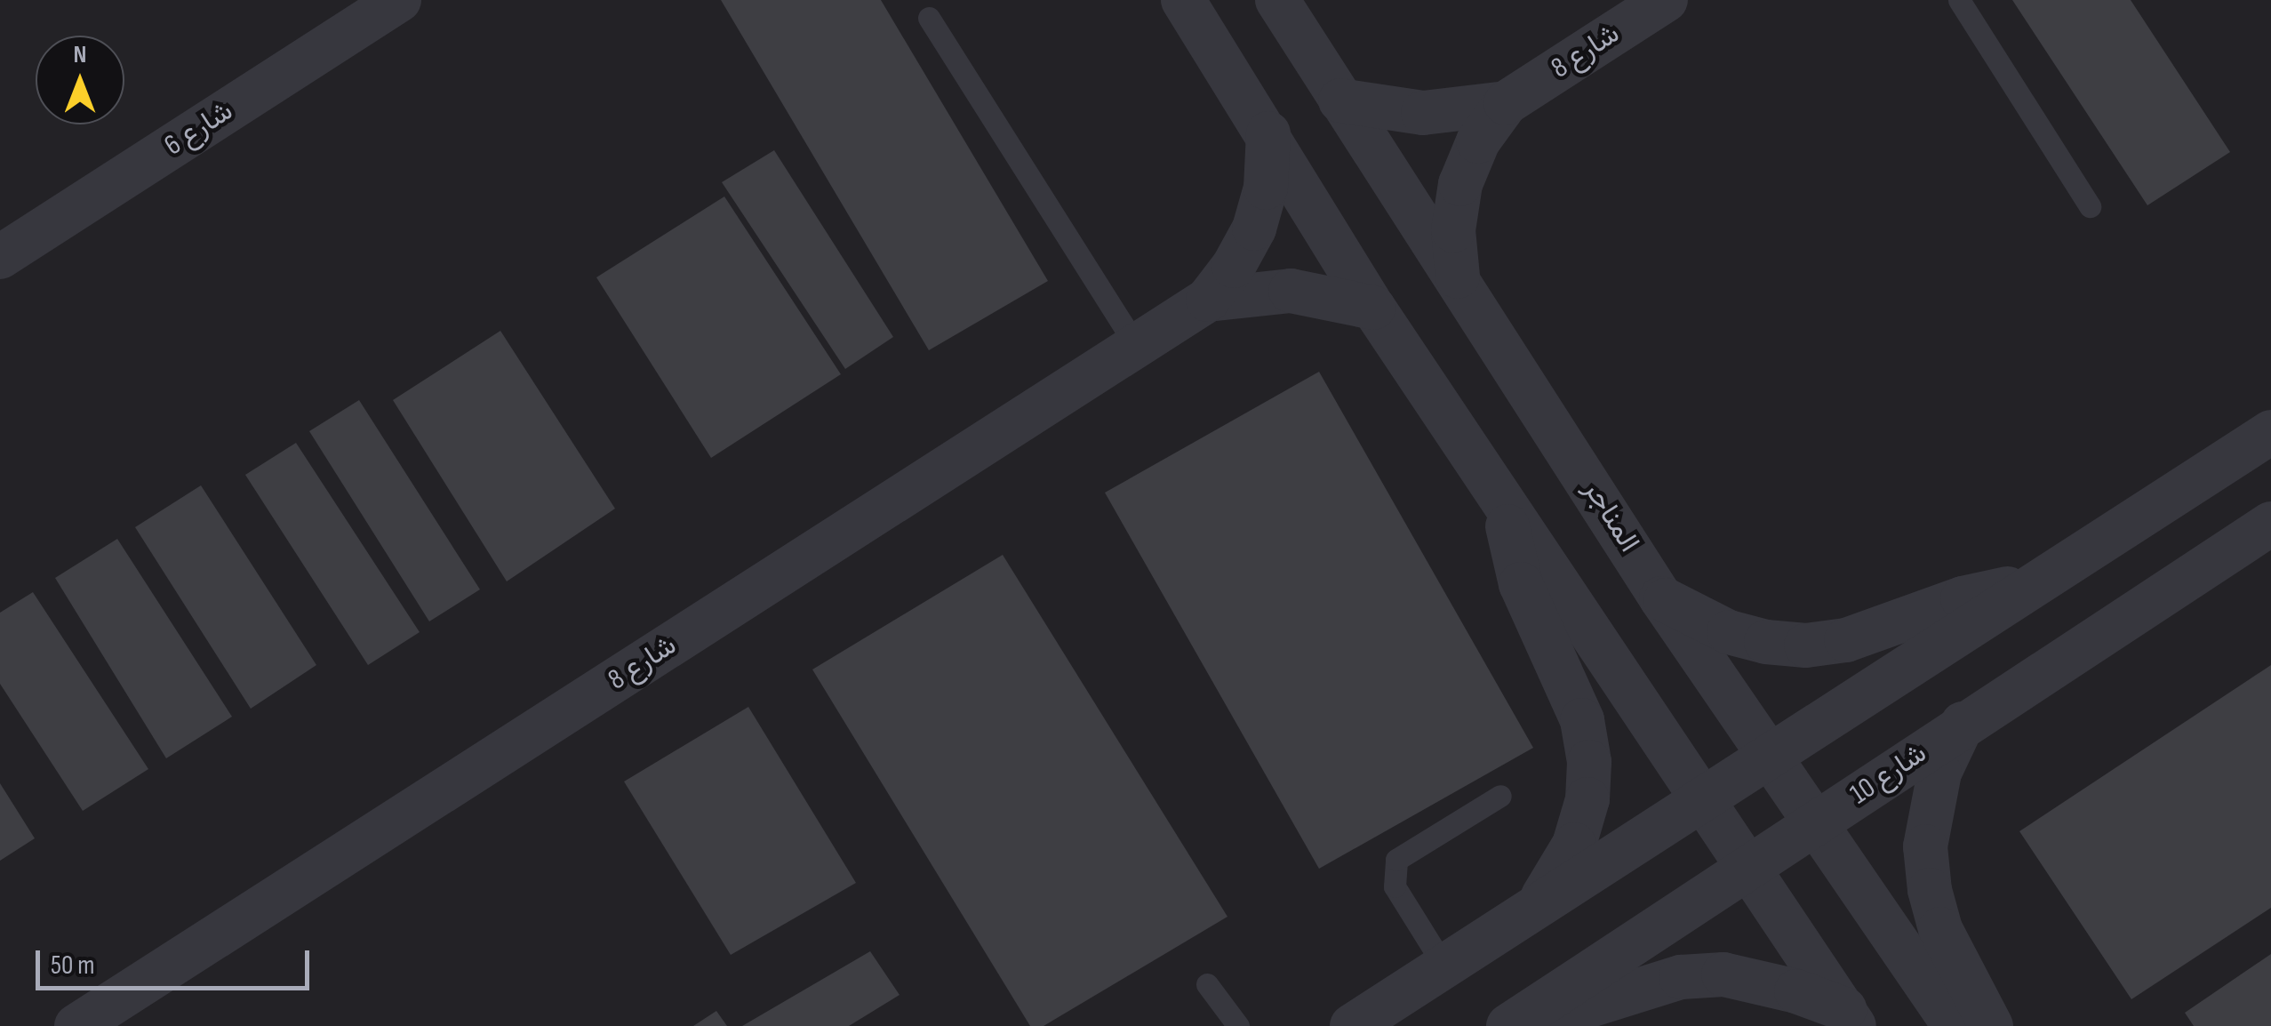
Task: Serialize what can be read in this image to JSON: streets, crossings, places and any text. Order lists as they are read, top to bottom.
{
  "streets": {
    "street": [
      "شارع 8",
      "شارع 6",
      "المناجر",
      "شارع 10"
    ]
  },
  "crossings": [
    ["شارع 8", "المناجر"],
    ["المناجر", "شارع 10"]
  ],
  "scale_bar": "50 m",
  "north": "top"
}
